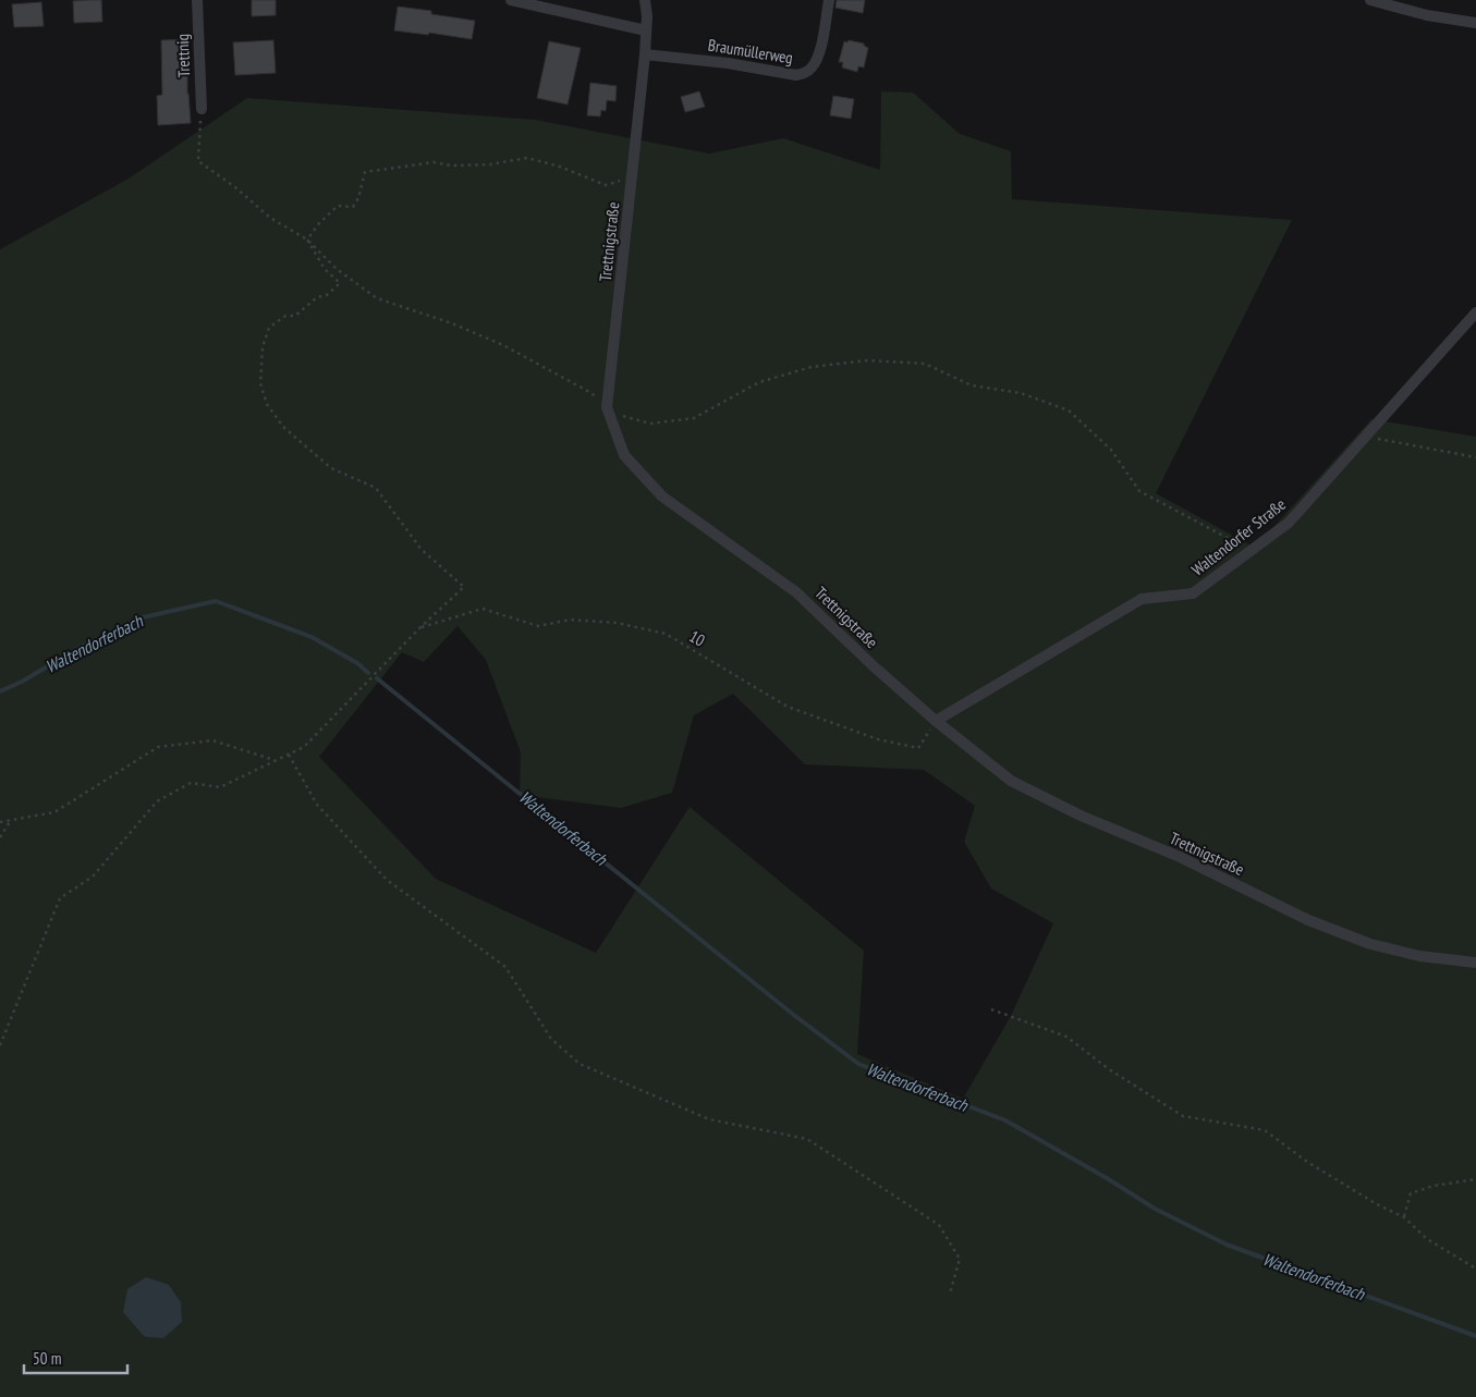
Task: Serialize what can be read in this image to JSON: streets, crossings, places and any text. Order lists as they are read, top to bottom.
{
  "streets": {
    "street": [
      "Braumüllerweg",
      "Trettnig",
      "Trettnigstraße",
      "Waltendorfer Straße"
    ],
    "path": ["10"]
  },
  "crossings": [
    ["Braumüllerweg", "Trettnigstraße"],
    ["Trettnigstraße", "Waltendorfer Straße"],
    ["Trettnigstraße", "10"],
    ["Waltendorfer Straße", "10"]
  ],
  "water": ["Waltendorferbach"],
  "scale_bar": "50 m"
}
